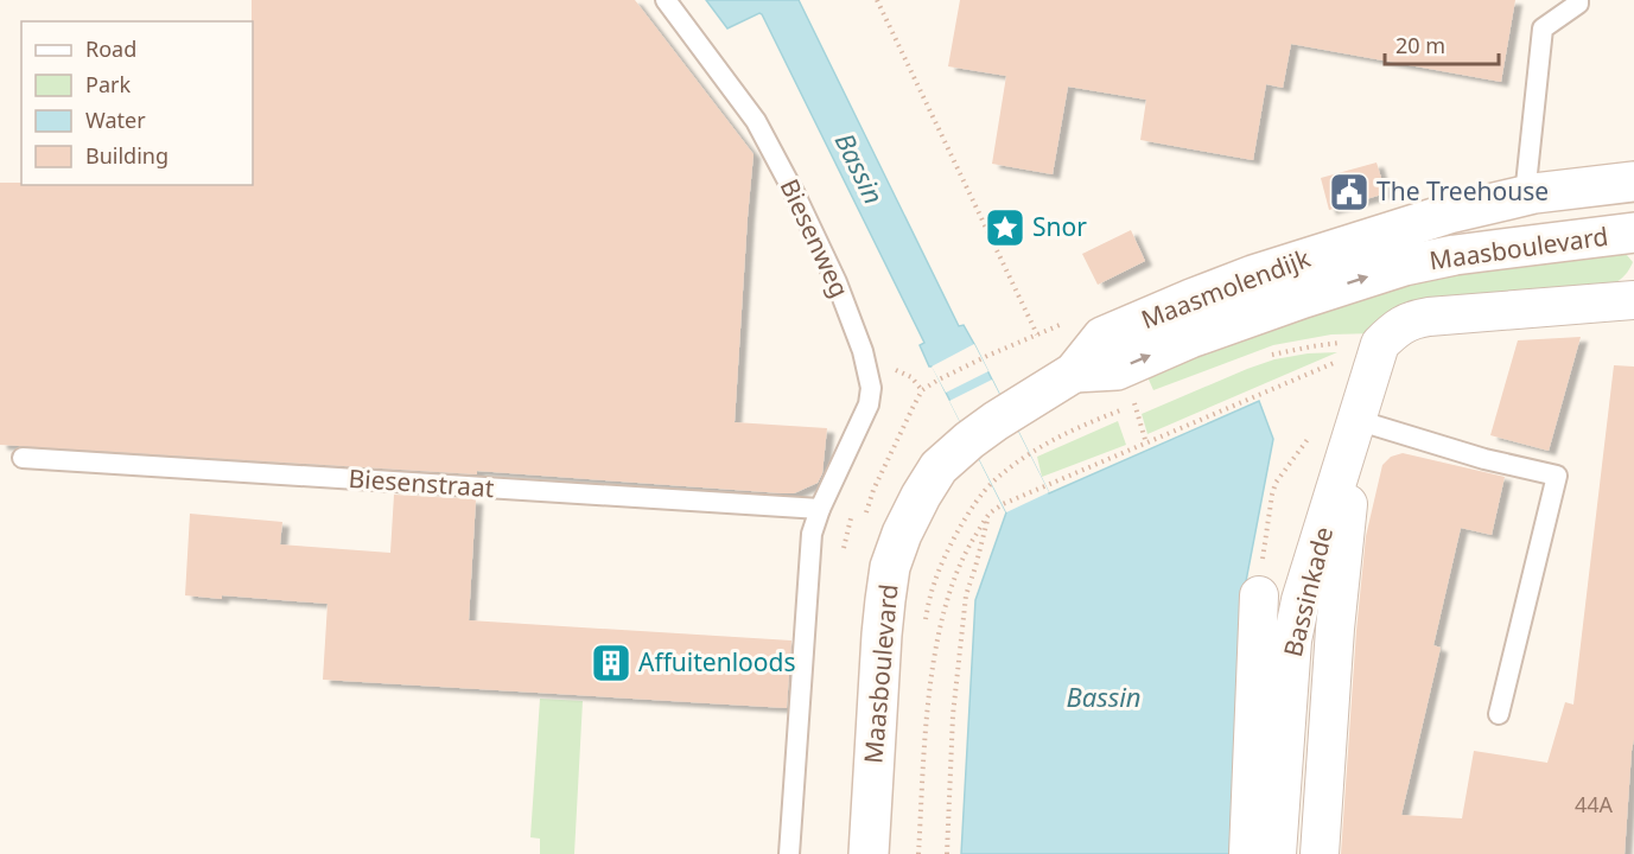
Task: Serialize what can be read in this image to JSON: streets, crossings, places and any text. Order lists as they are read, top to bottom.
{
  "streets": {
    "main road": ["Maasboulevard", "Maasmolendijk"],
    "street": ["Bassinkade"],
    "lane": ["Biesenweg", "Biesenstraat"]
  },
  "crossings": [
    ["Biesenweg", "Biesenstraat"],
    ["Maasboulevard", "Maasmolendijk"]
  ],
  "water": ["Bassin"],
  "places": {
    "public building": ["The Treehouse"],
    "place": ["Snor"],
    "building": ["Affuitenloods"]
  },
  "house_numbers": ["44A"],
  "legend": [
    "Road",
    "Park",
    "Water",
    "Building"
  ],
  "scale_bar": "20 m"
}
